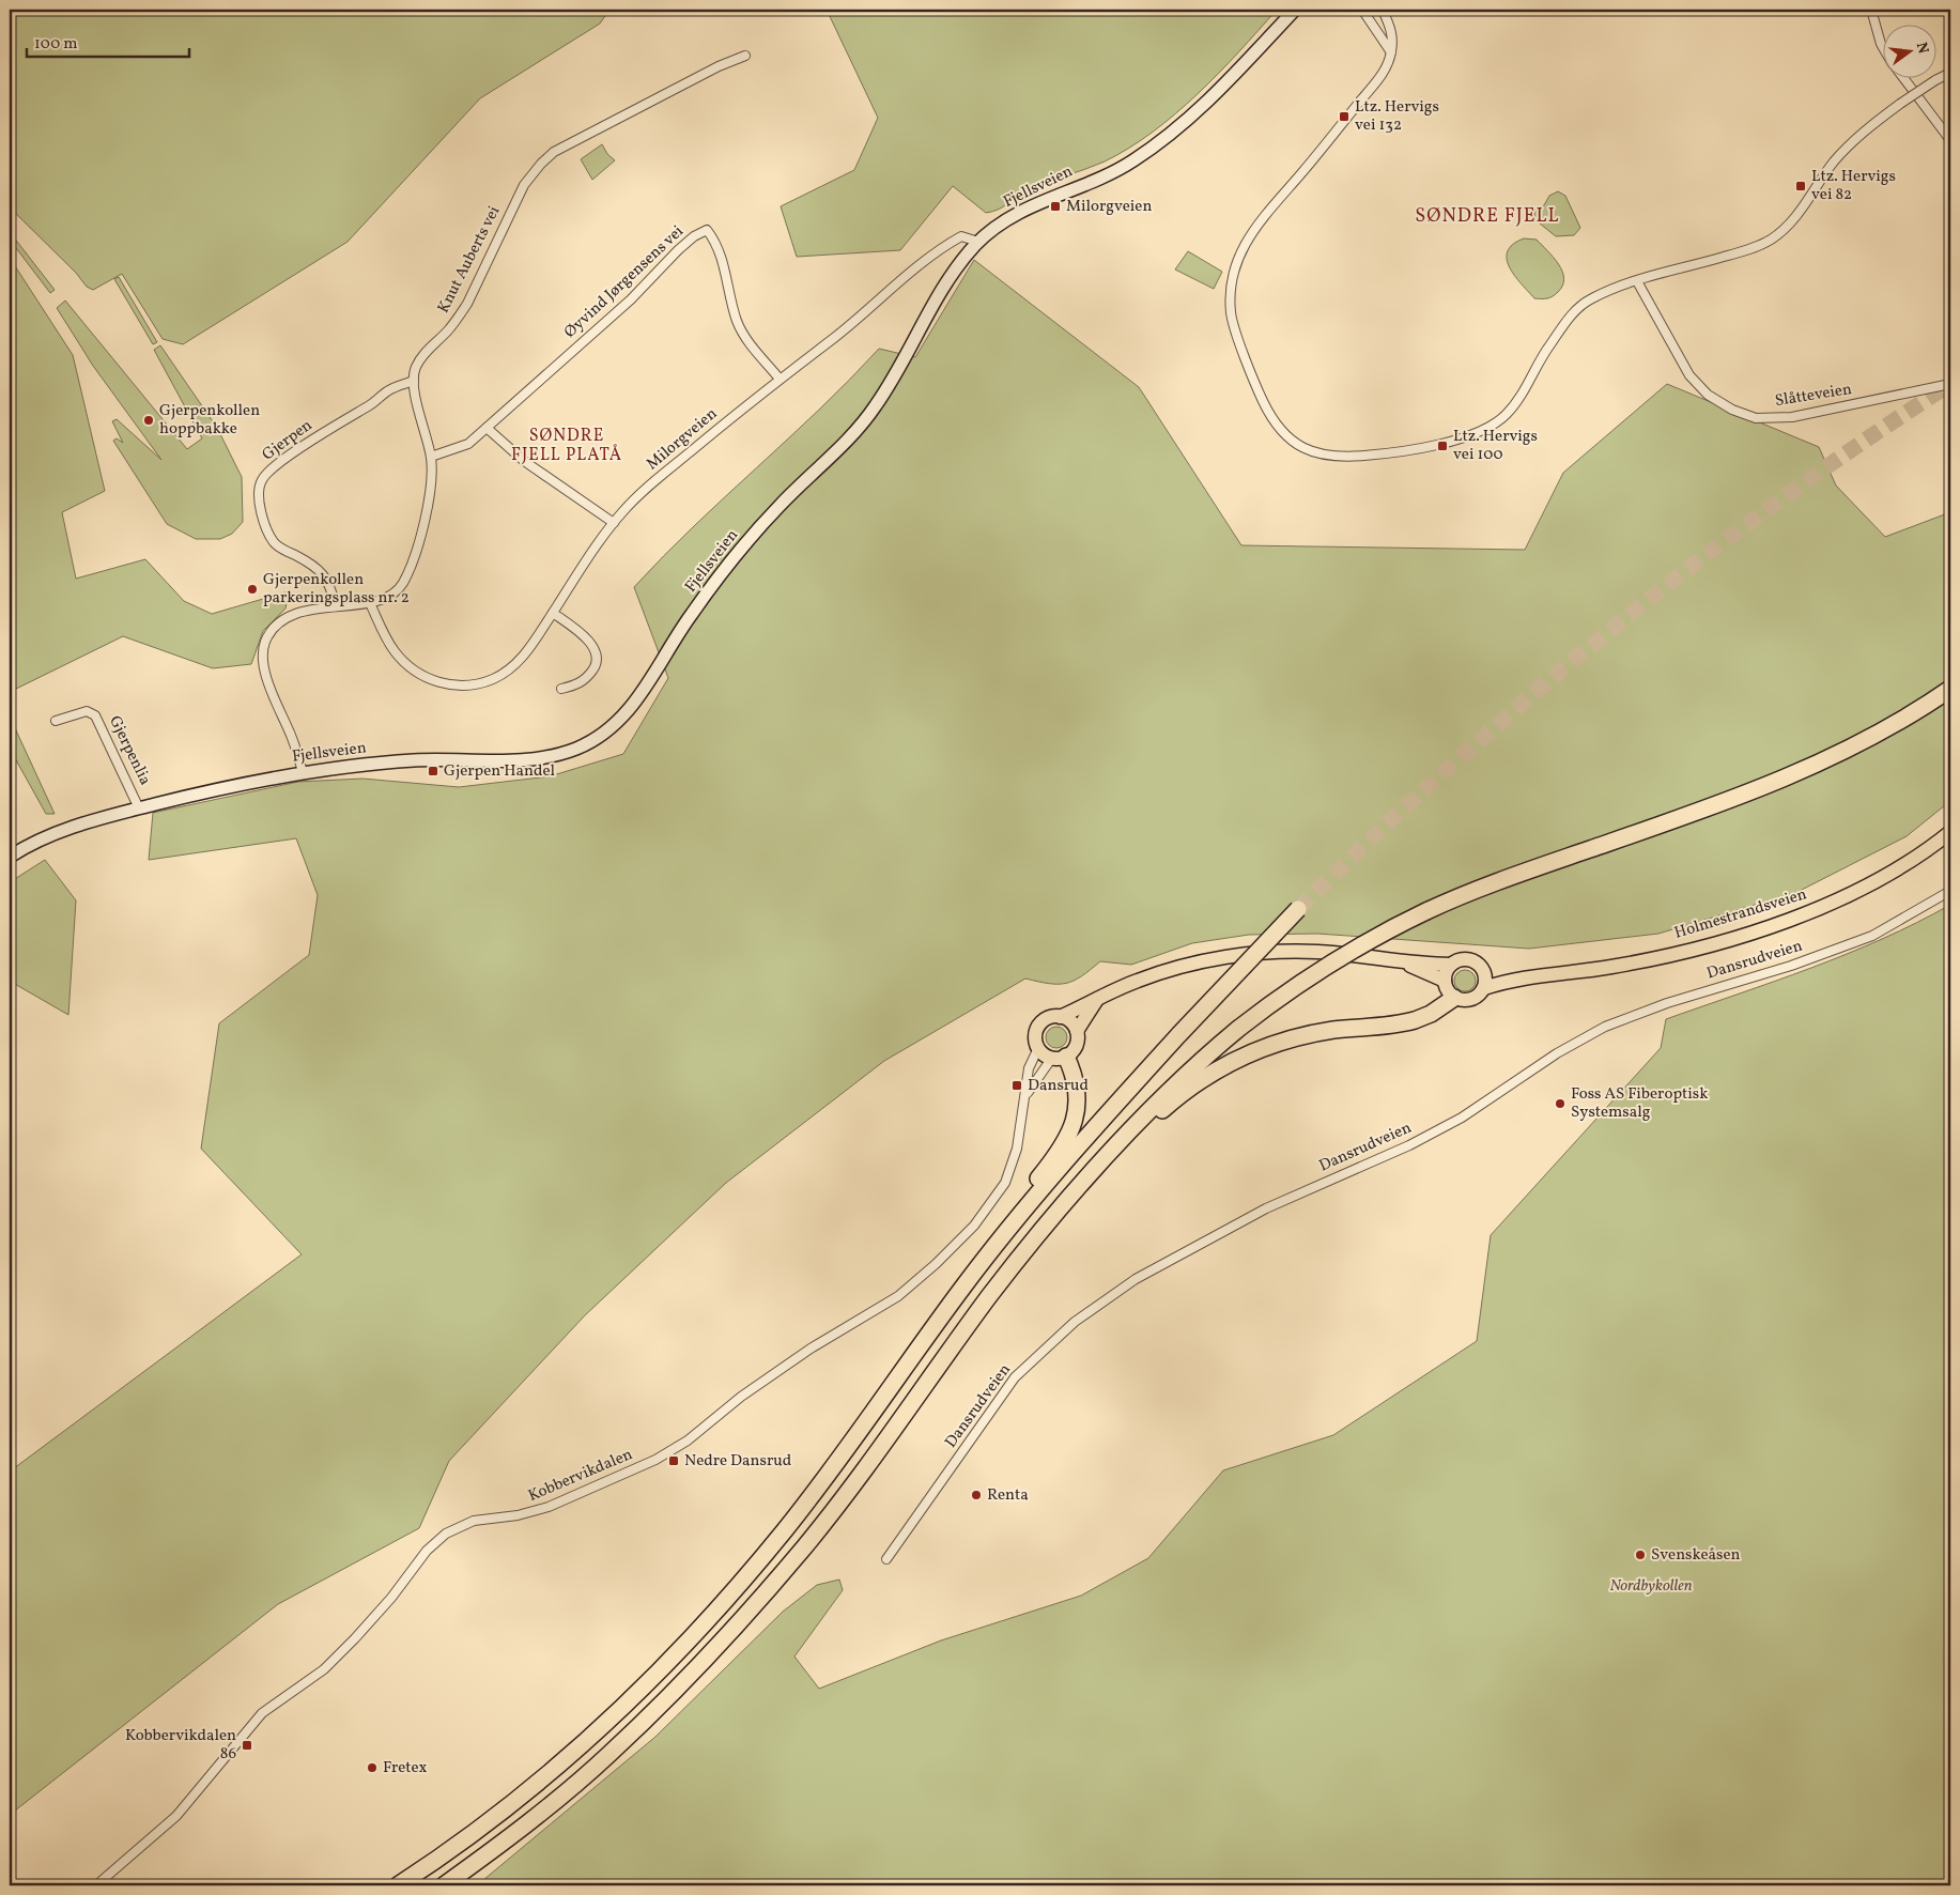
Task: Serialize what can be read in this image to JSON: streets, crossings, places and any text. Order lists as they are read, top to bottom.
{
  "streets": {
    "main road": ["Fjellsveien", "Holmestrandsveien"],
    "street": [
      "Knut Auberts vei",
      "Øyvind Jørgensens vei",
      "Slåtteveien",
      "Milorgveien",
      "Gjerpen",
      "Gjerpenlia",
      "Dansrudveien",
      "Kobbervikdalen"
    ]
  },
  "crossings": [
    ["Fjellsveien", "Milorgveien"],
    ["Fjellsveien", "Gjerpenlia"],
    ["Knut Auberts vei", "Gjerpen"],
    ["Øyvind Jørgensens vei", "Milorgveien"]
  ],
  "districts": ["SØNDRE FJELL", "SØNDRE FJELL PLATÅ"],
  "parks": ["Nordbykollen"],
  "places": {
    "transit": [
      "Ltz. Hervigs vei 132",
      "Ltz. Hervigs vei 82",
      "Milorgveien",
      "Ltz. Hervigs vei 100",
      "Gjerpen Handel",
      "Dansrud",
      "Nedre Dansrud",
      "Kobbervikdalen 86"
    ],
    "other": [
      "Gjerpenkollen hoppbakke",
      "Gjerpenkollen parkeringsplass nr. 2",
      "Foss AS Fiberoptisk Systemsalg",
      "Renta",
      "Svenskeåsen",
      "Fretex"
    ]
  },
  "scale_bar": "100 m",
  "north": "right"
}
